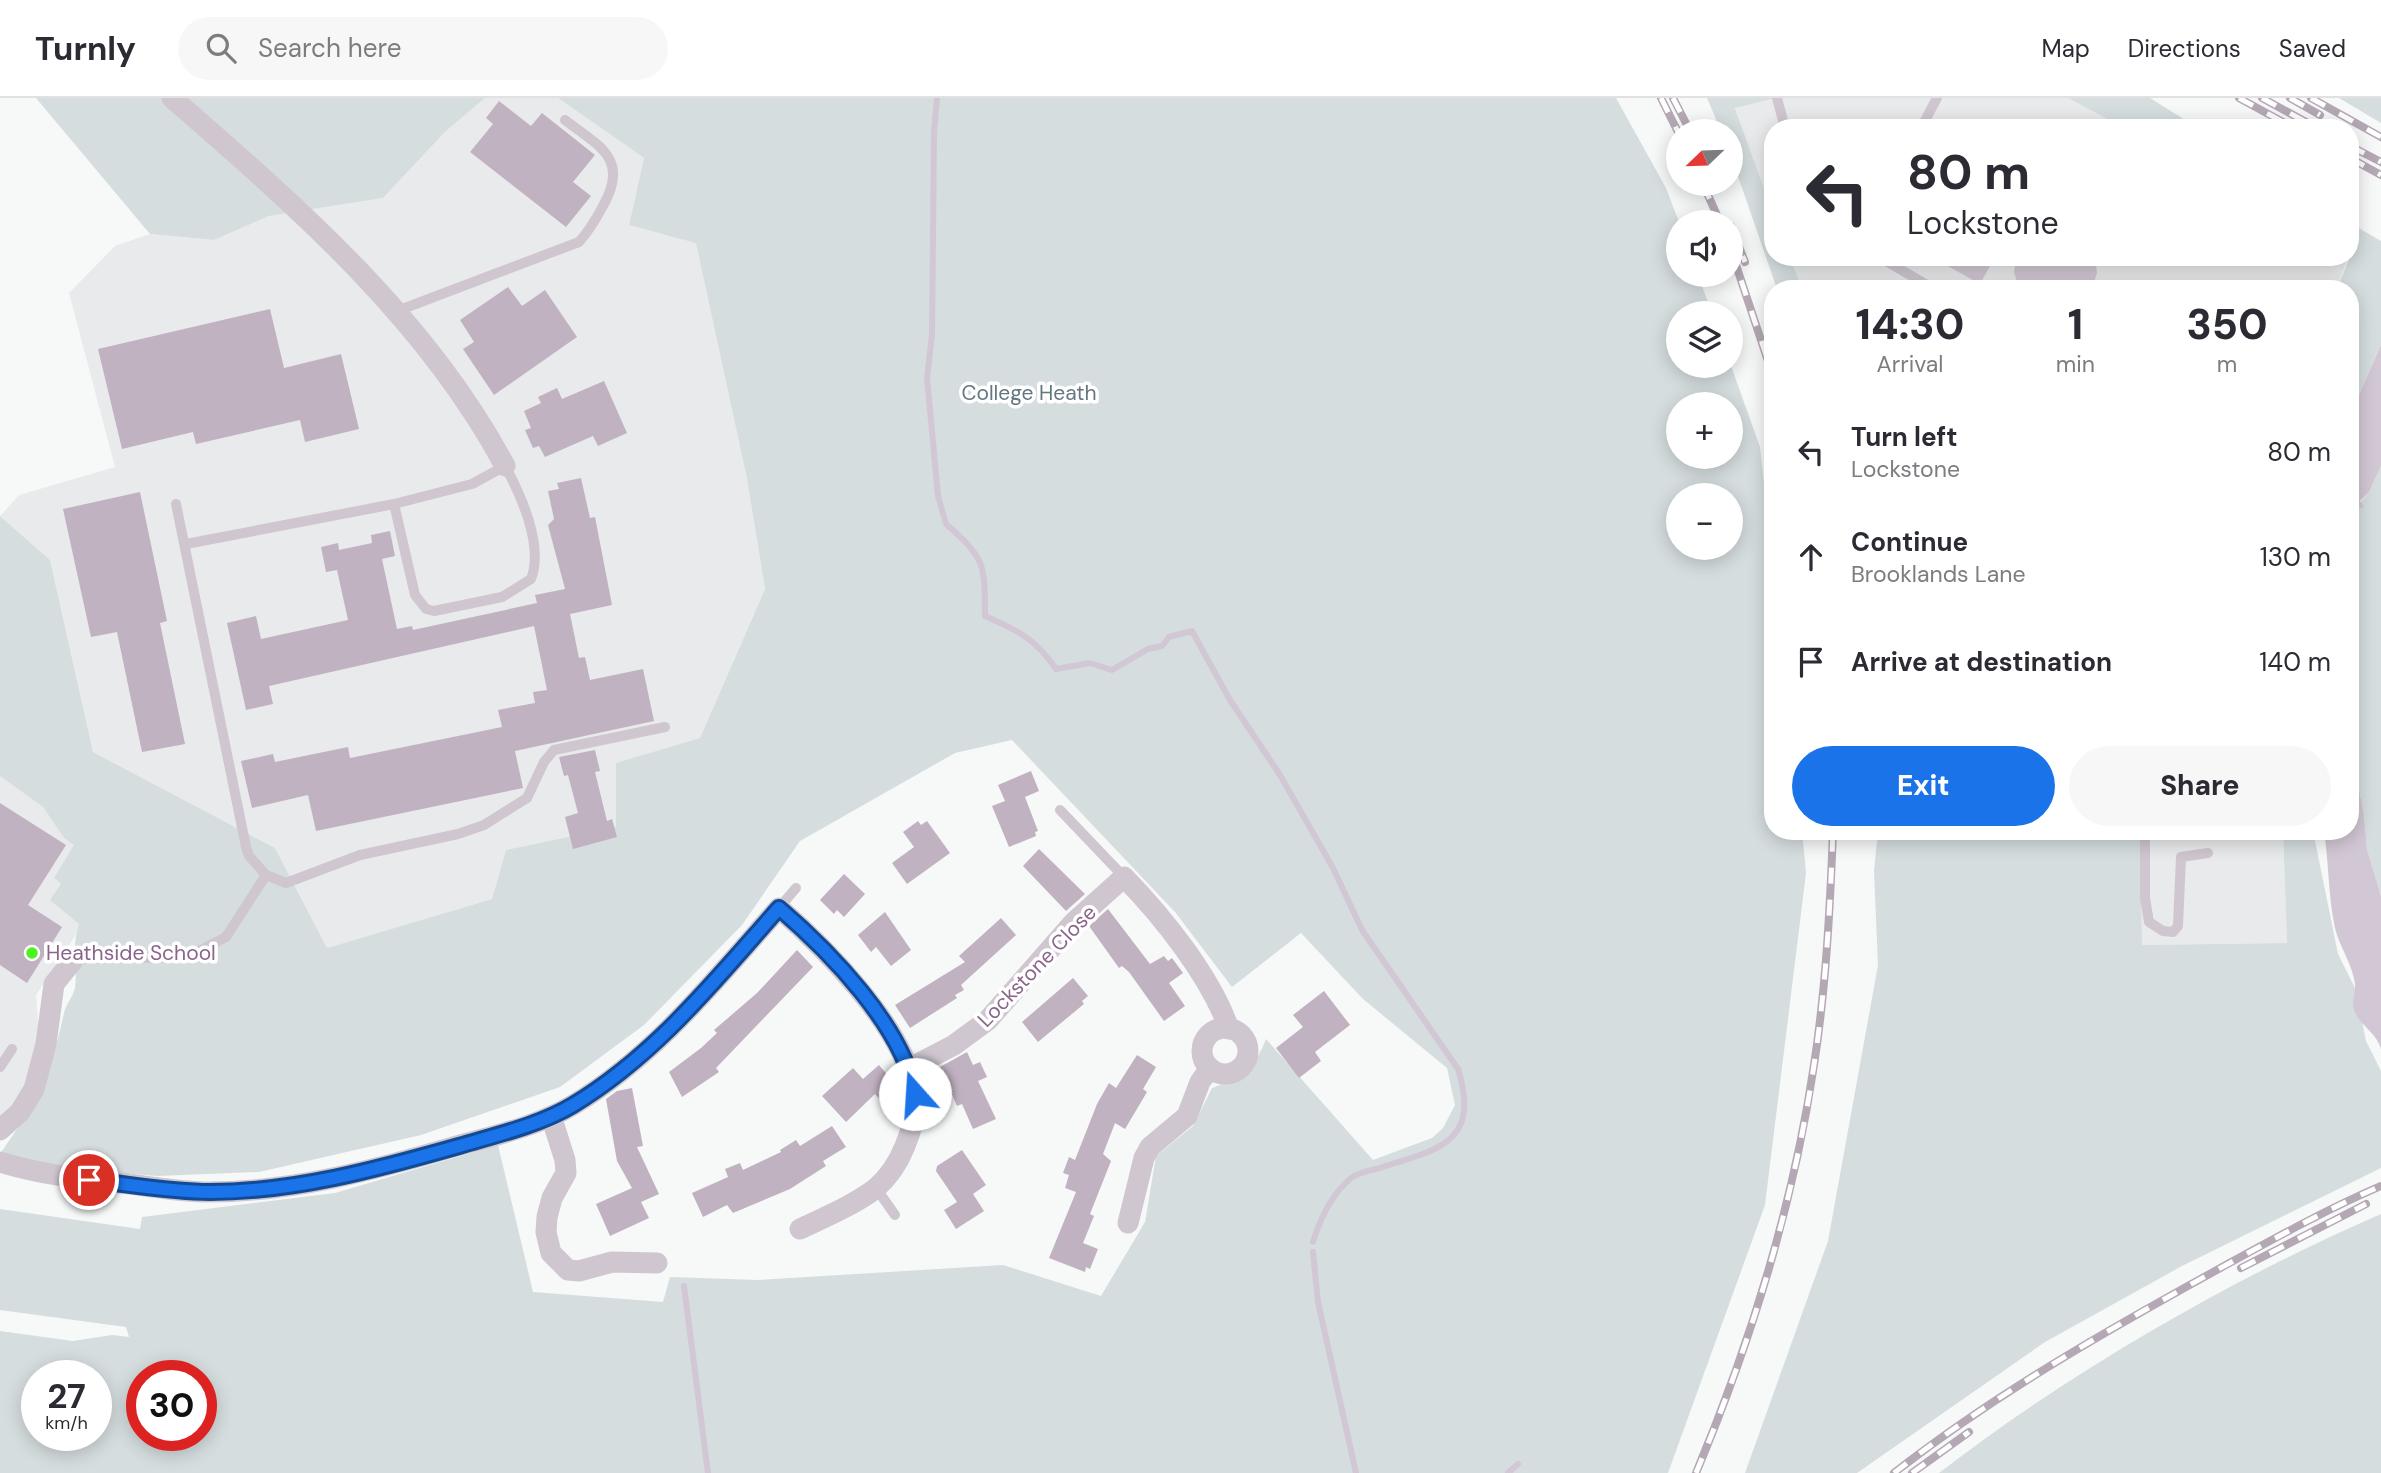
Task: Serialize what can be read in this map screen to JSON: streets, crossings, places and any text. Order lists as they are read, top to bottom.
{
  "streets": {
    "street": ["Lockstone Close"]
  },
  "parks": ["College Heath"],
  "places": ["Heathside School"],
  "north": "bottom left",
  "page": {
    "header": "Turnly",
    "search": "Search here",
    "nav": ["Map", "Directions", "Saved"],
    "map_buttons": ["+", "−"],
    "turn": ["80 m", "Lockstone"],
    "eta": [
      "14:30",
      "Arrival",
      "1",
      "min",
      "350",
      "m"
    ],
    "list": [
      {
        "name": "Turn left",
        "note": "Lockstone",
        "value": "80 m"
      },
      {
        "name": "Continue",
        "note": "Brooklands Lane",
        "value": "130 m"
      },
      {
        "name": "Arrive at destination",
        "value": "140 m"
      }
    ],
    "buttons": ["Exit", "Share"],
    "speed": "27 km/h",
    "limit": "30"
  }
}
